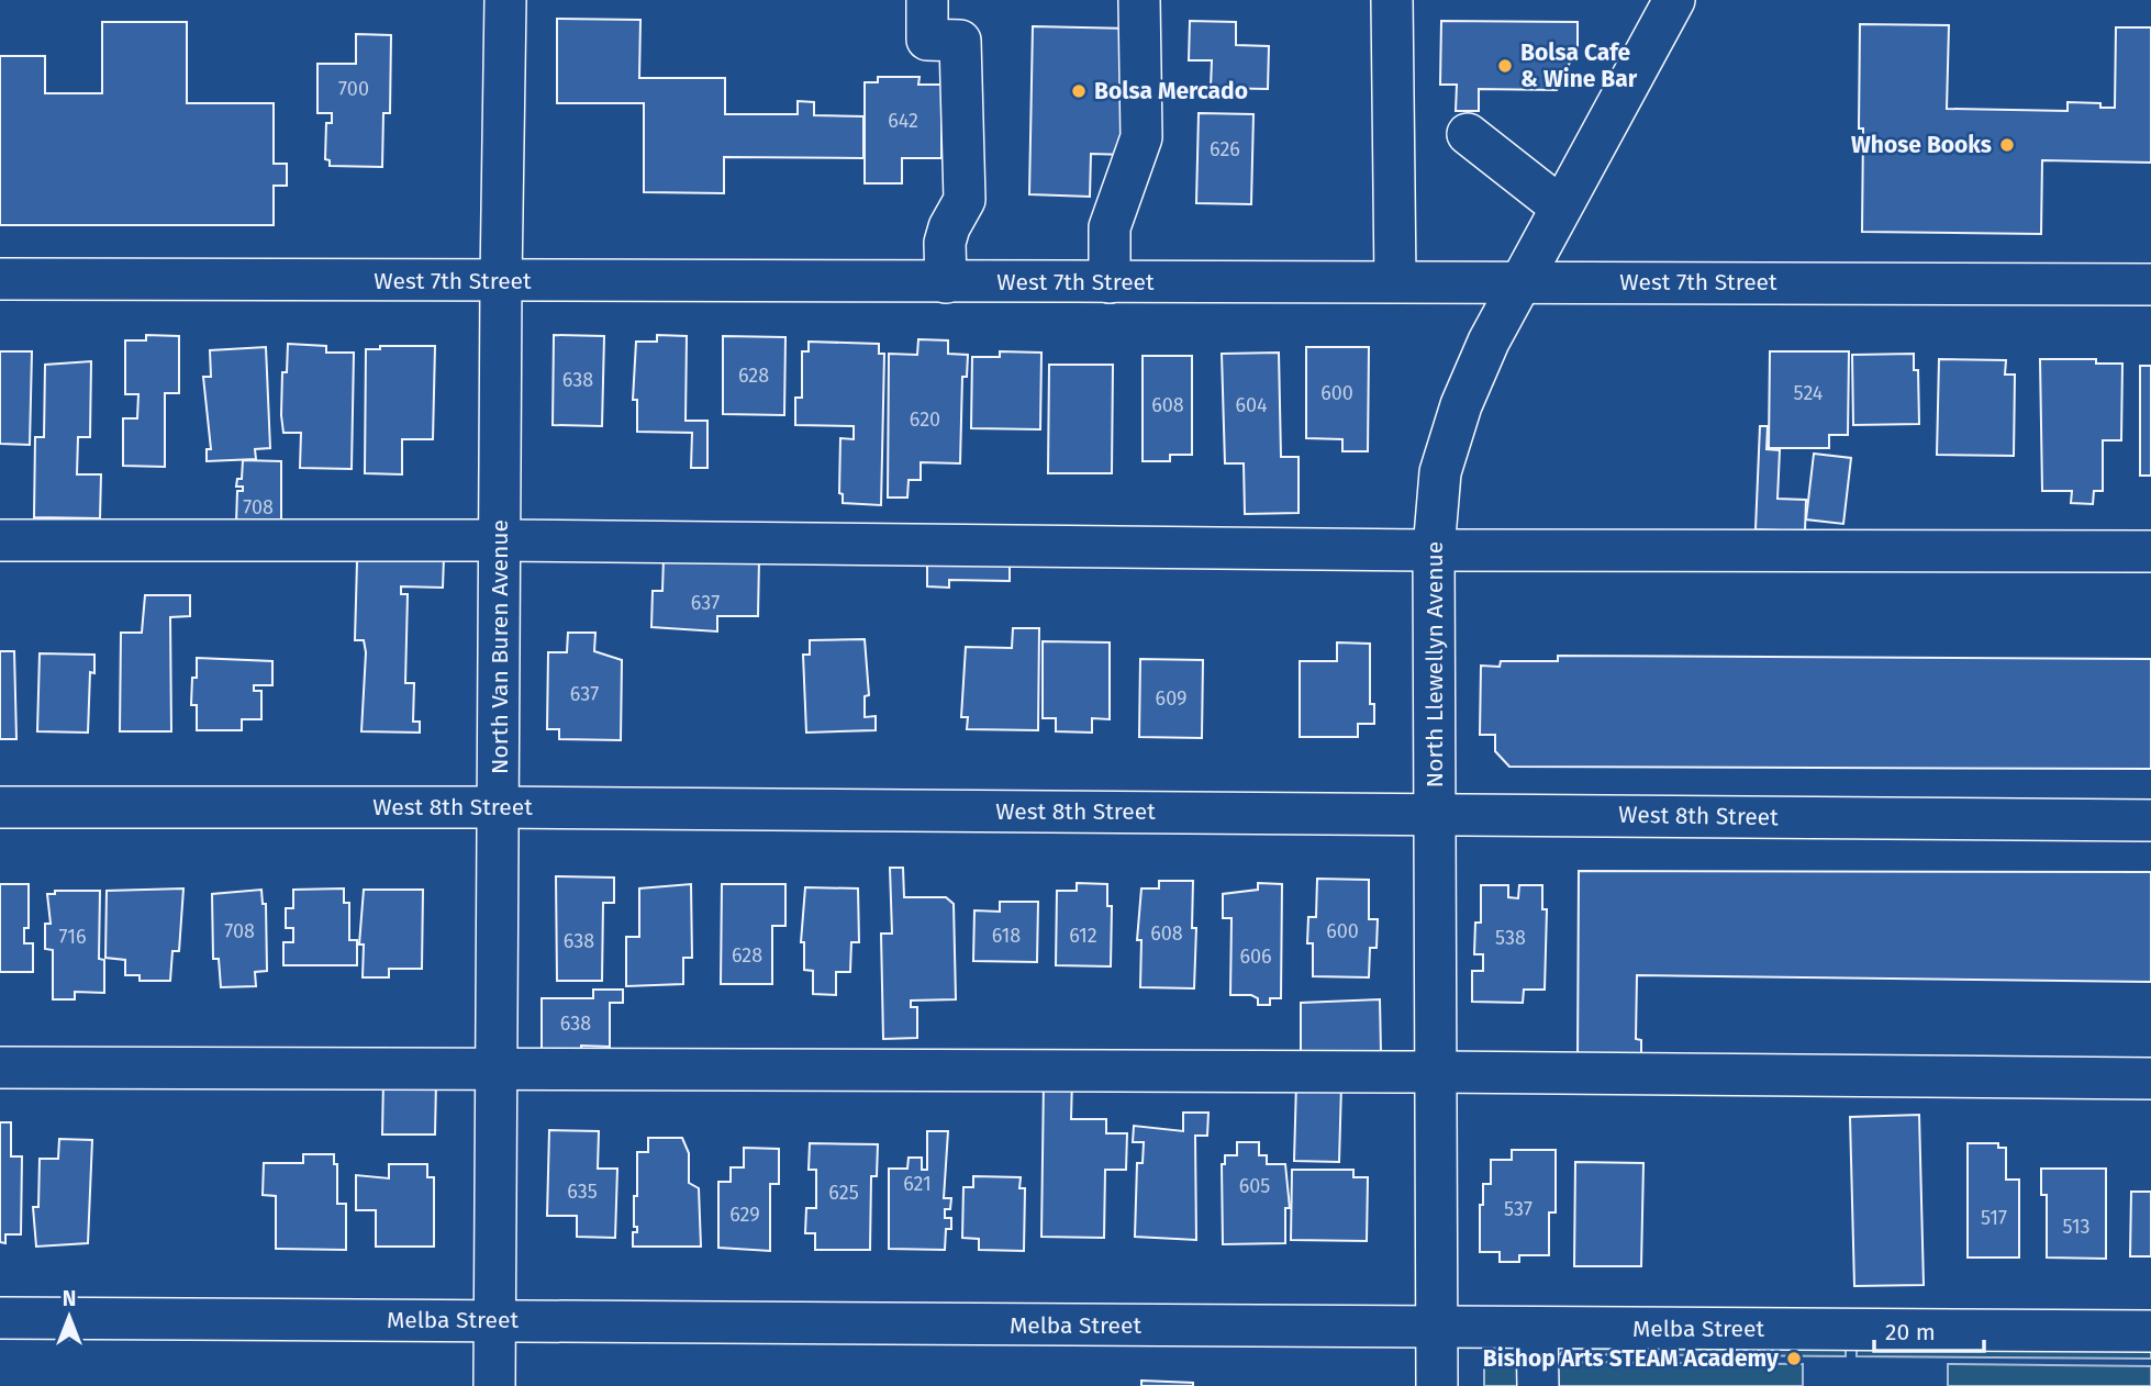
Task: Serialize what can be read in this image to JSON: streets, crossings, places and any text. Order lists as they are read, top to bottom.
{
  "streets": {
    "street": [
      "West 7th Street",
      "North Van Buren Avenue",
      "North Llewellyn Avenue",
      "West 8th Street",
      "Melba Street"
    ]
  },
  "crossings": [
    ["West 7th Street", "North Van Buren Avenue"],
    ["West 7th Street", "North Llewellyn Avenue"],
    ["North Van Buren Avenue", "West 8th Street"],
    ["North Van Buren Avenue", "Melba Street"],
    ["North Llewellyn Avenue", "West 8th Street"],
    ["North Llewellyn Avenue", "Melba Street"]
  ],
  "places": [
    "Bolsa Cafe & Wine Bar",
    "Bolsa Mercado",
    "Whose Books",
    "Bishop Arts STEAM Academy"
  ],
  "house_numbers": [
    "700",
    "642",
    "626",
    "628",
    "638",
    "600",
    "524",
    "608",
    "604",
    "620",
    "708",
    "637",
    "637",
    "609",
    "708",
    "600",
    "608",
    "618",
    "612",
    "716",
    "538",
    "638",
    "628",
    "606",
    "638",
    "621",
    "605",
    "635",
    "625",
    "537",
    "629",
    "517",
    "513"
  ],
  "scale_bar": "20 m",
  "north": "top"
}
